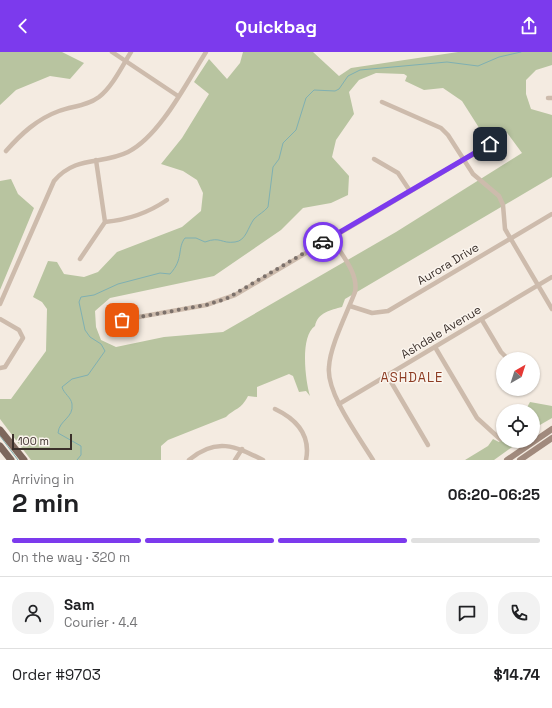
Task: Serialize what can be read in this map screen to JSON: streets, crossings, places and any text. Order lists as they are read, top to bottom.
{
  "streets": {
    "street": ["Aurora Drive", "Ashdale Avenue"]
  },
  "districts": ["ASHDALE"],
  "scale_bar": "100 m",
  "north": "top right",
  "page": {
    "header": "Quickbag",
    "scale": "100 m",
    "heading": ["2 min", "Arriving in", "06:20–06:25"],
    "panel": [
      "Sam",
      "Courier · 4.4",
      "Order #9703",
      "$14.74"
    ],
    "bar": "On the way · 320 m"
  }
}
